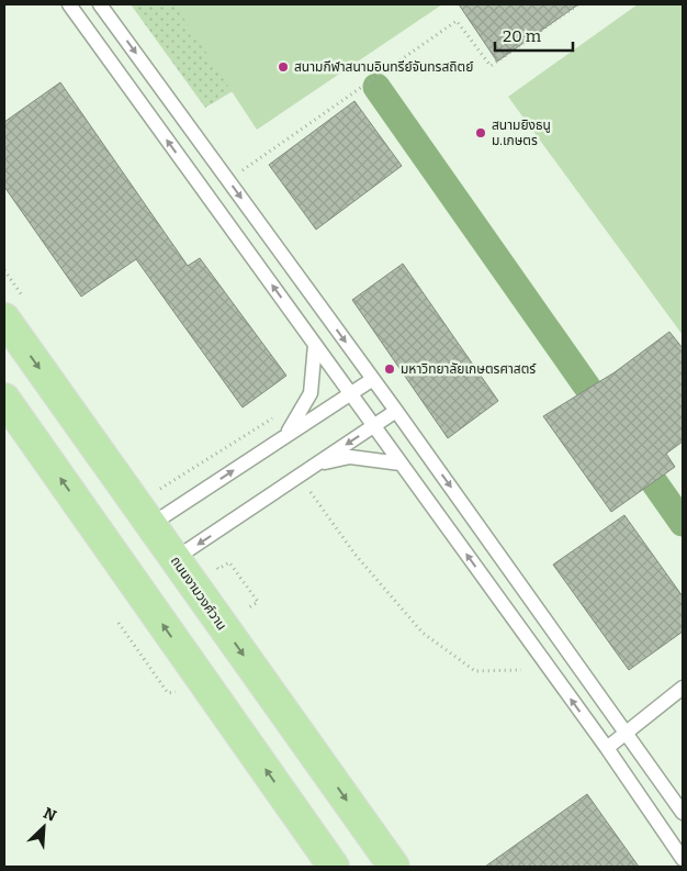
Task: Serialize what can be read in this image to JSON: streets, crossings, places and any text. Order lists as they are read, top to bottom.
{
  "streets": {
    "main road": ["ถนนงามวงศ์วาน"]
  },
  "places": ["สนามกีฬาสนามอินทรีย์จันทรสถิตย์", "สนามยิงธนู ม.เกษตร", "มหาวิทยาลัยเกษตรศาสตร์"],
  "scale_bar": "20 m",
  "north": "top right"
}
